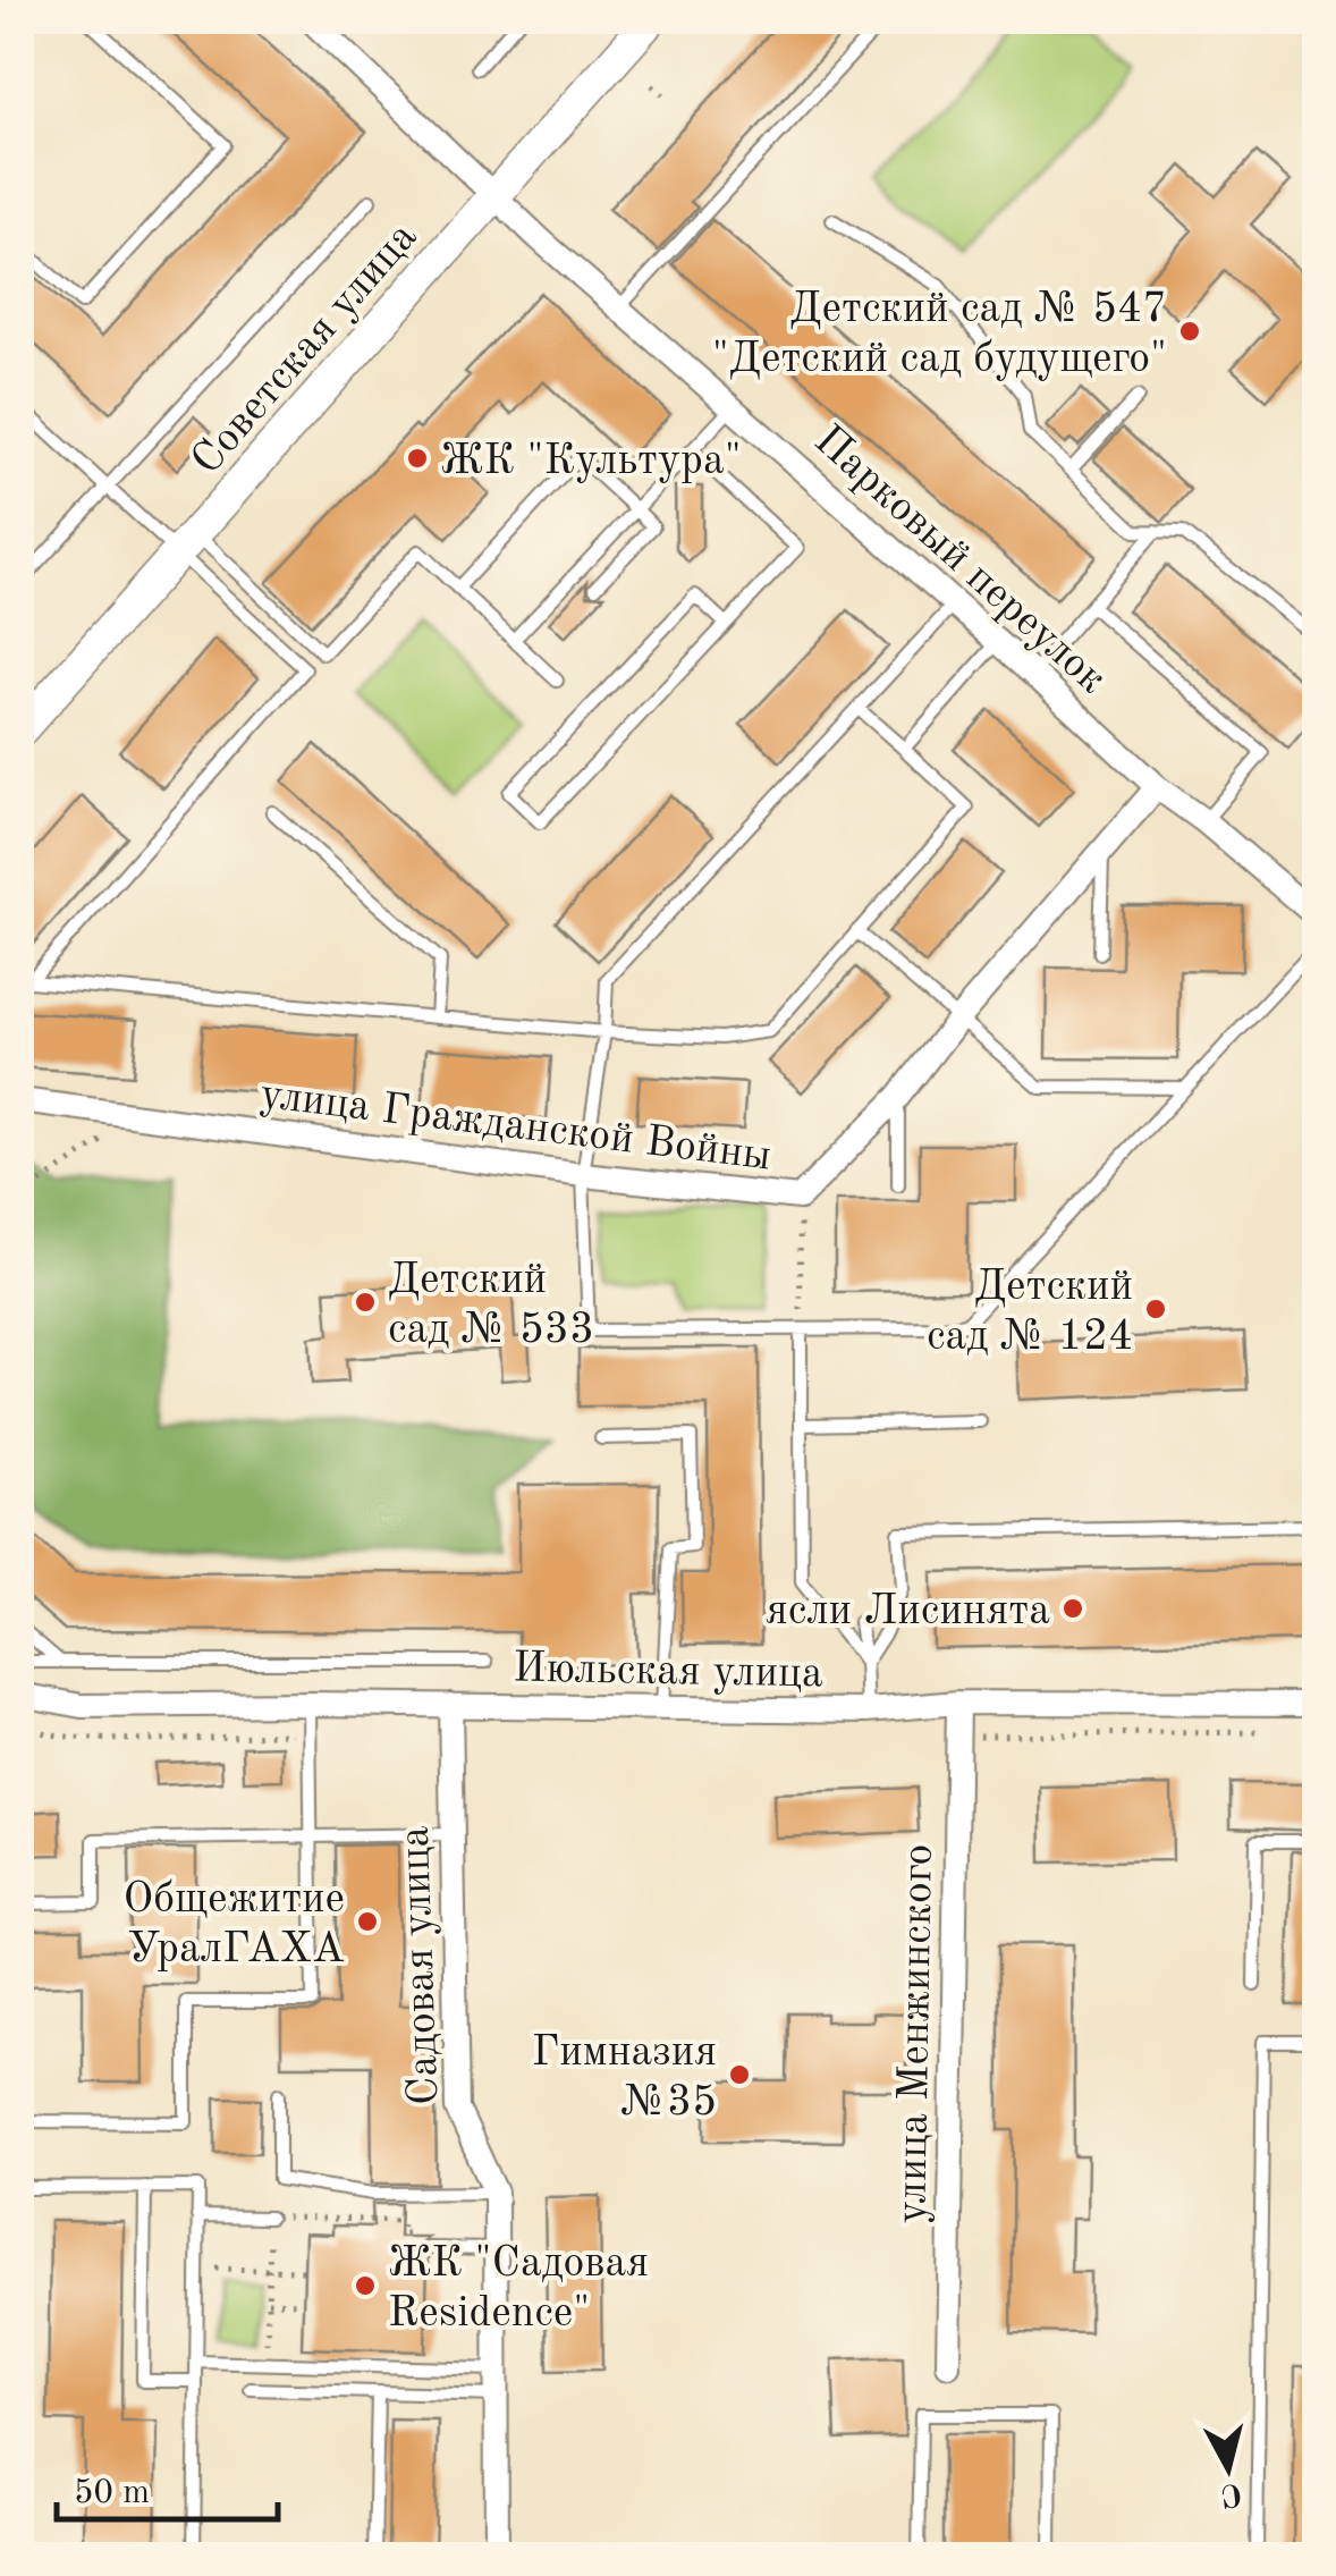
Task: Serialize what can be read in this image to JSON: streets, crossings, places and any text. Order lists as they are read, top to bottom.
{
  "streets": {
    "street": [
      "Советская улица",
      "Парковый переулок",
      "улица Гражданской Войны",
      "Июльская улица",
      "Садовая улица",
      "улица Менжинского"
    ]
  },
  "crossings": [
    ["Советская улица", "Парковый переулок"],
    ["Парковый переулок", "улица Гражданской Войны"],
    ["Июльская улица", "Садовая улица"],
    ["Июльская улица", "улица Менжинского"]
  ],
  "places": [
    "Детский сад № 547 \"Детский сад будущего\"",
    "ЖК \"Культура\"",
    "Детский сад № 533",
    "Детский сад № 124",
    "ясли Лисинята",
    "Общежитие УралГАХА",
    "Гимназия №35",
    "ЖК \"Садовая Residence\""
  ],
  "scale_bar": "50 m",
  "north": "bottom"
}
